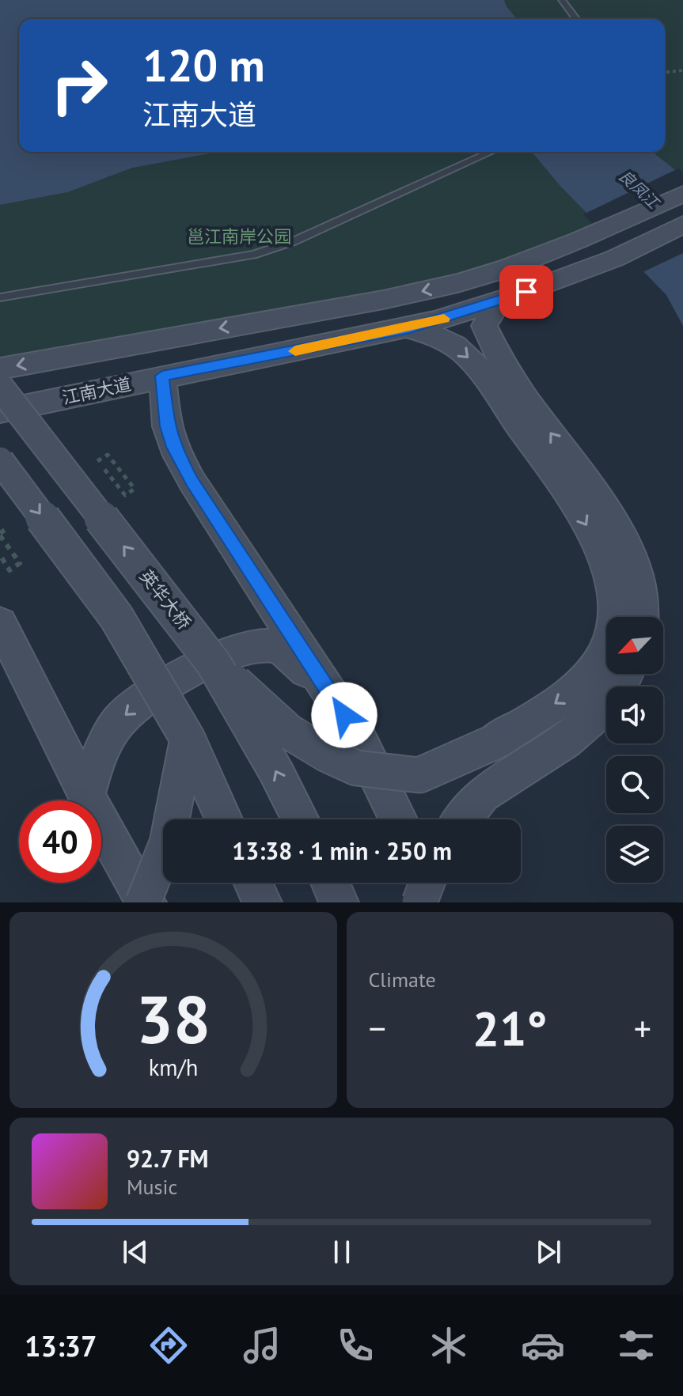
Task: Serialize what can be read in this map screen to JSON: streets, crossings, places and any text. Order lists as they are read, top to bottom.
{
  "streets": {
    "main road": ["江南大道", "英华大桥"]
  },
  "water": ["良凤江"],
  "parks": ["邕江南岸公园"],
  "north": "bottom left",
  "page": {
    "turn": ["120 m", "江南大道"],
    "limit": "40",
    "trip": "13:38 · 1 min · 250 m",
    "tile": "Climate",
    "heat": ["−", "21°", "+"],
    "song": ["92.7 FM", "Music"],
    "tabs": "13:37",
    "gauge": ["38", "km/h"]
  }
}
